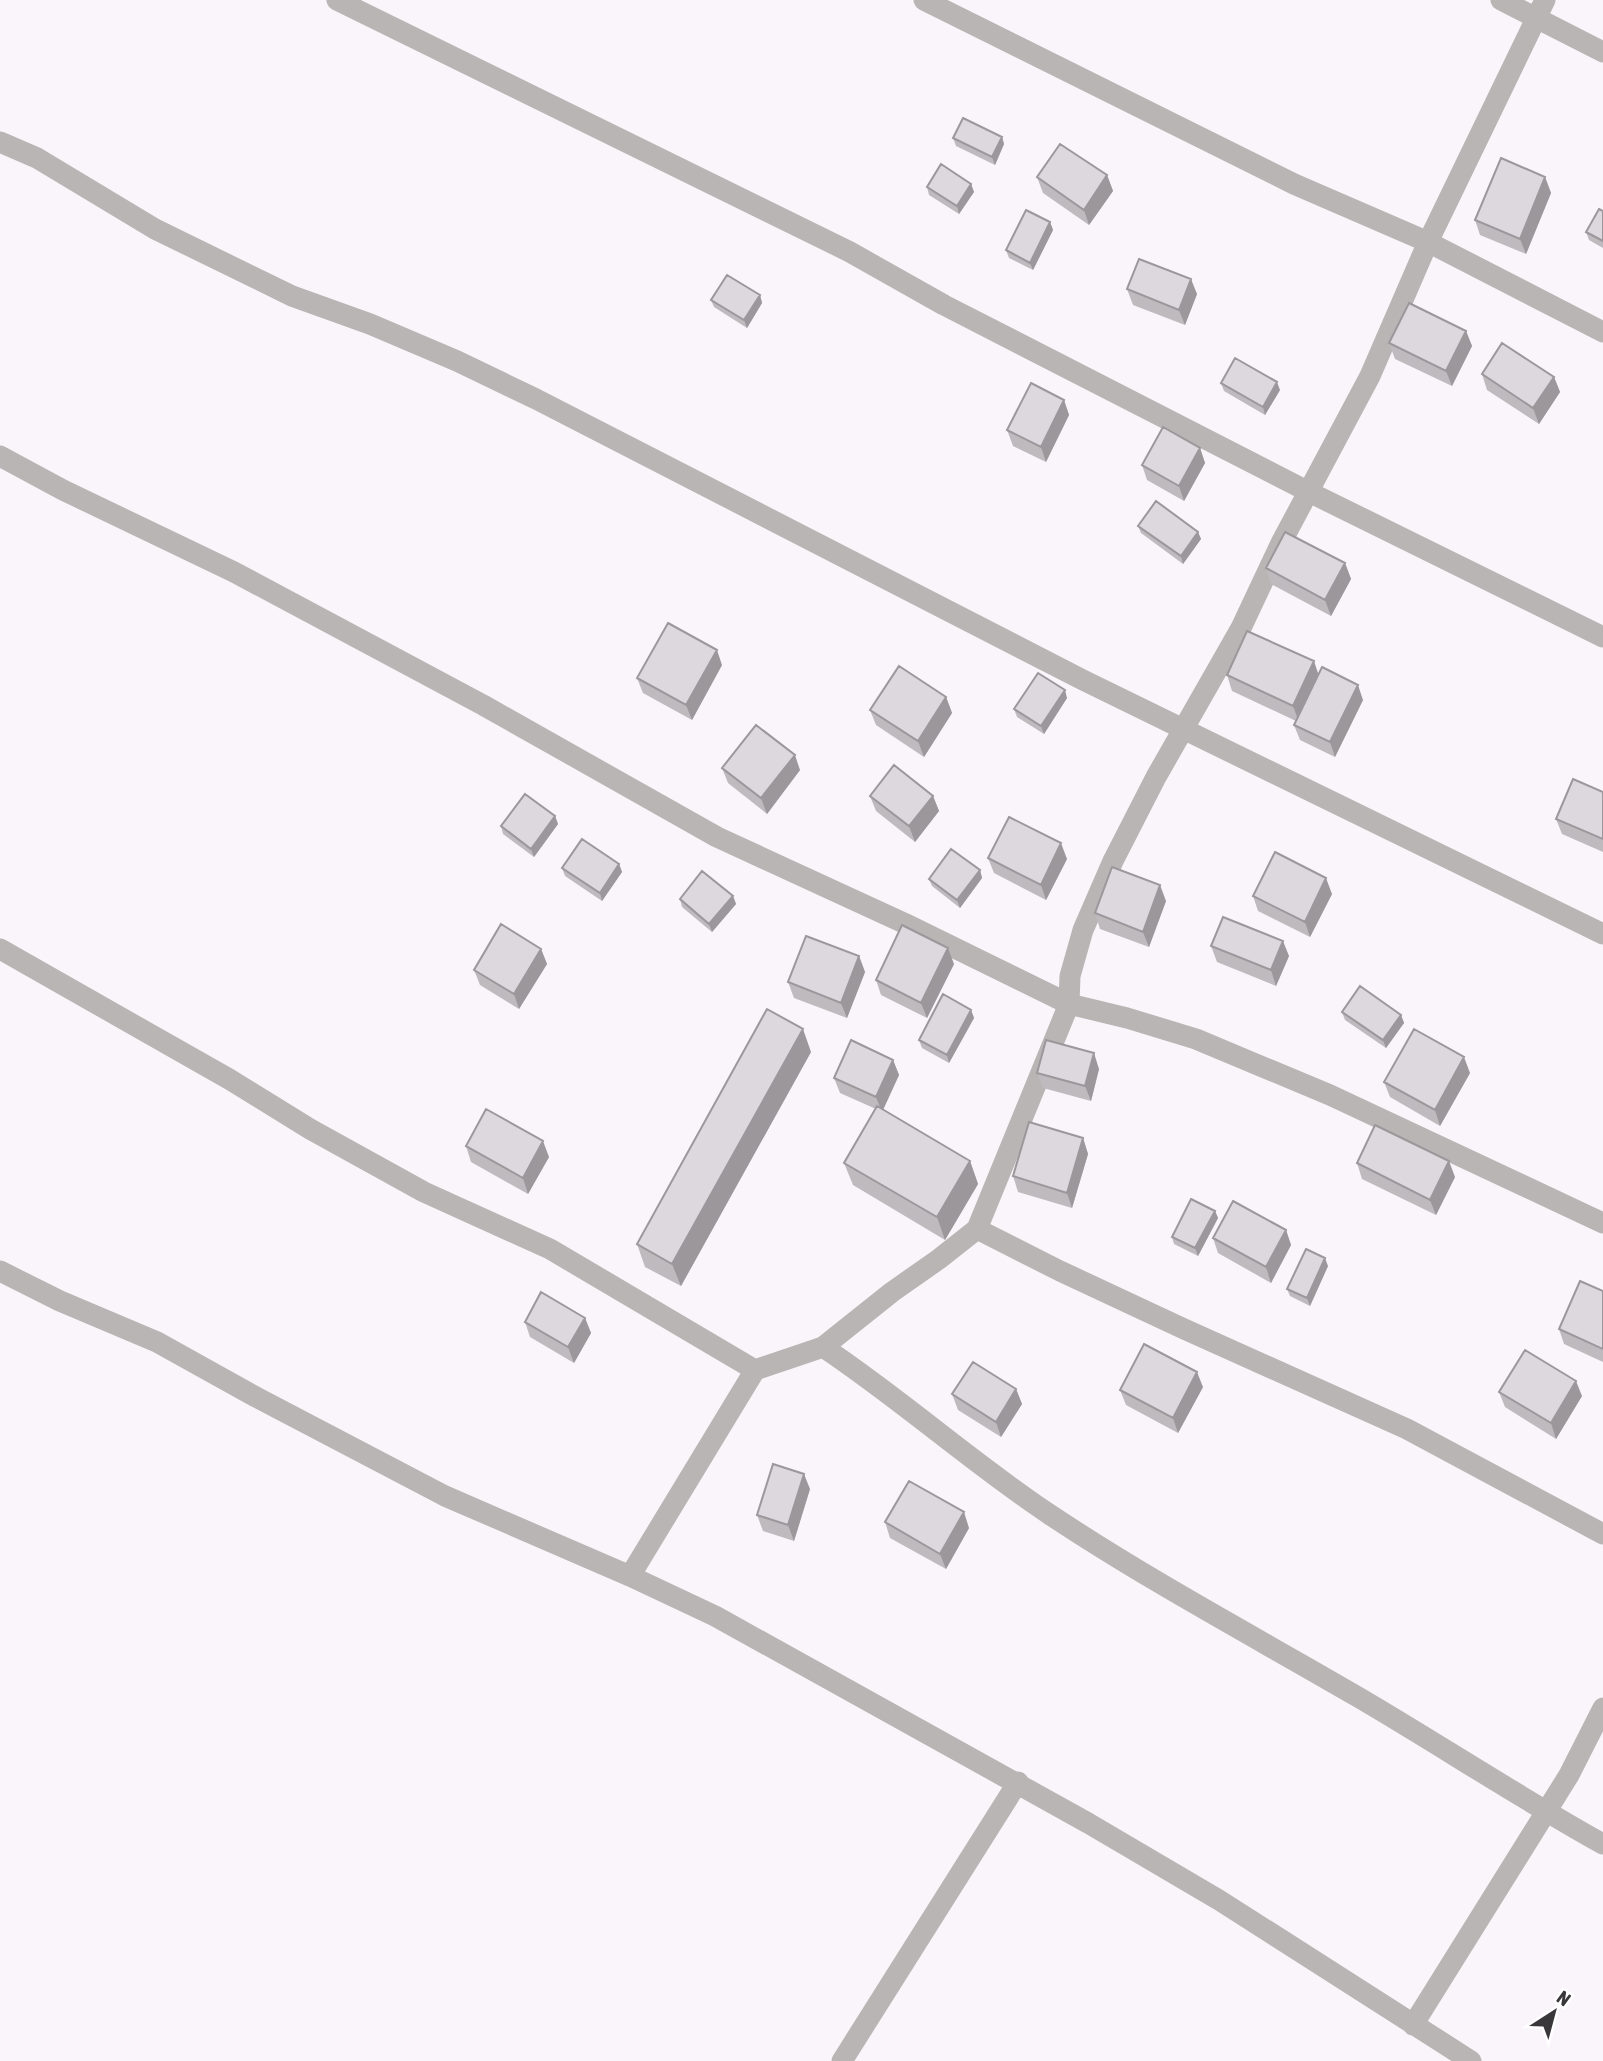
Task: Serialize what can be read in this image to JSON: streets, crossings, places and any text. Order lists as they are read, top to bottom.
{
  "north": "top right"
}
